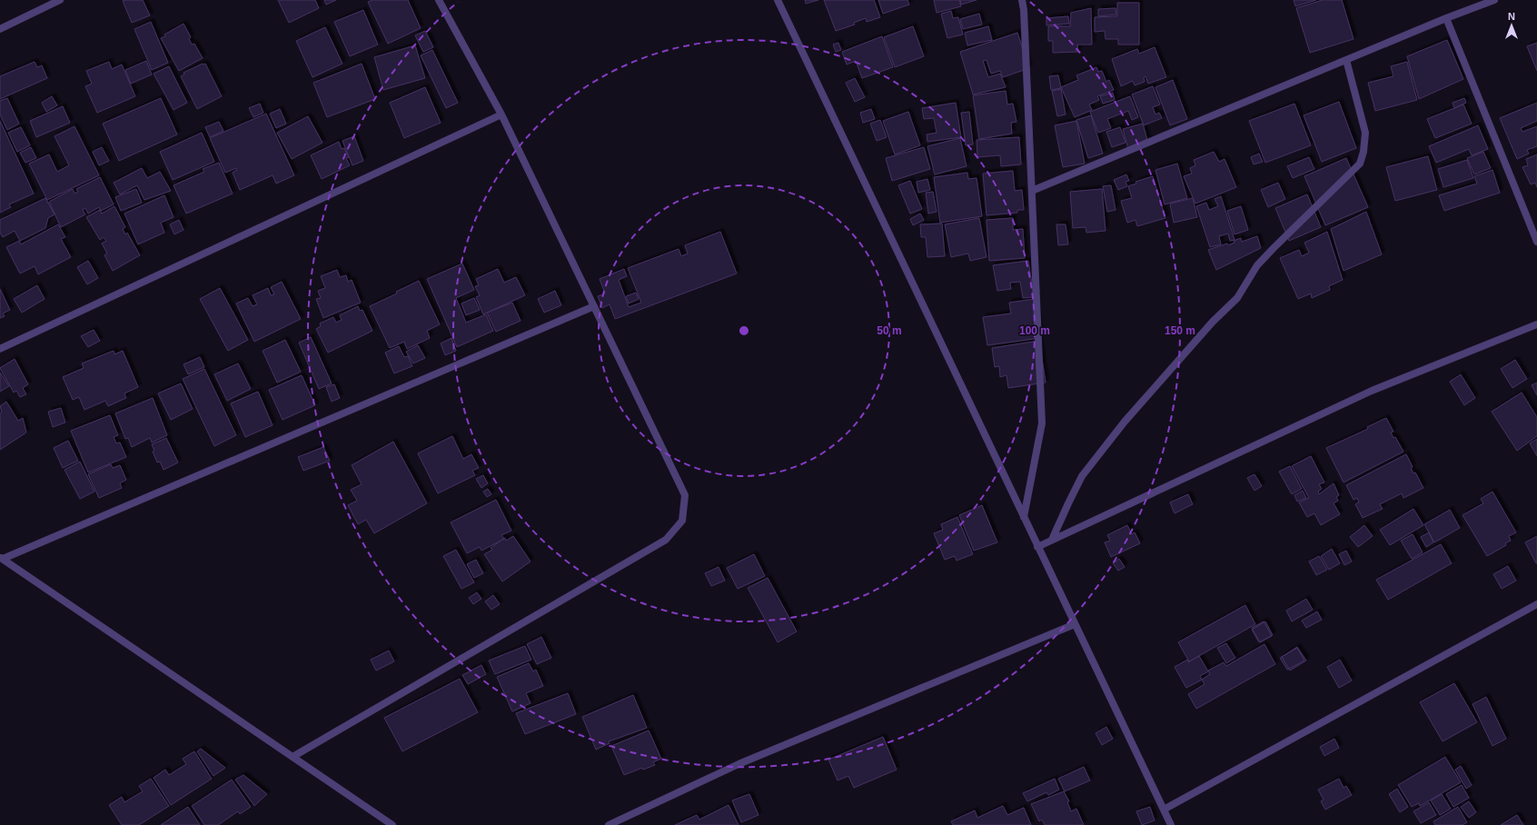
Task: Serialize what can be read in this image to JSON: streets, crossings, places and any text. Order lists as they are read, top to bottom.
{
  "north": "top",
  "rings": ["50 m", "100 m", "150 m"]
}
